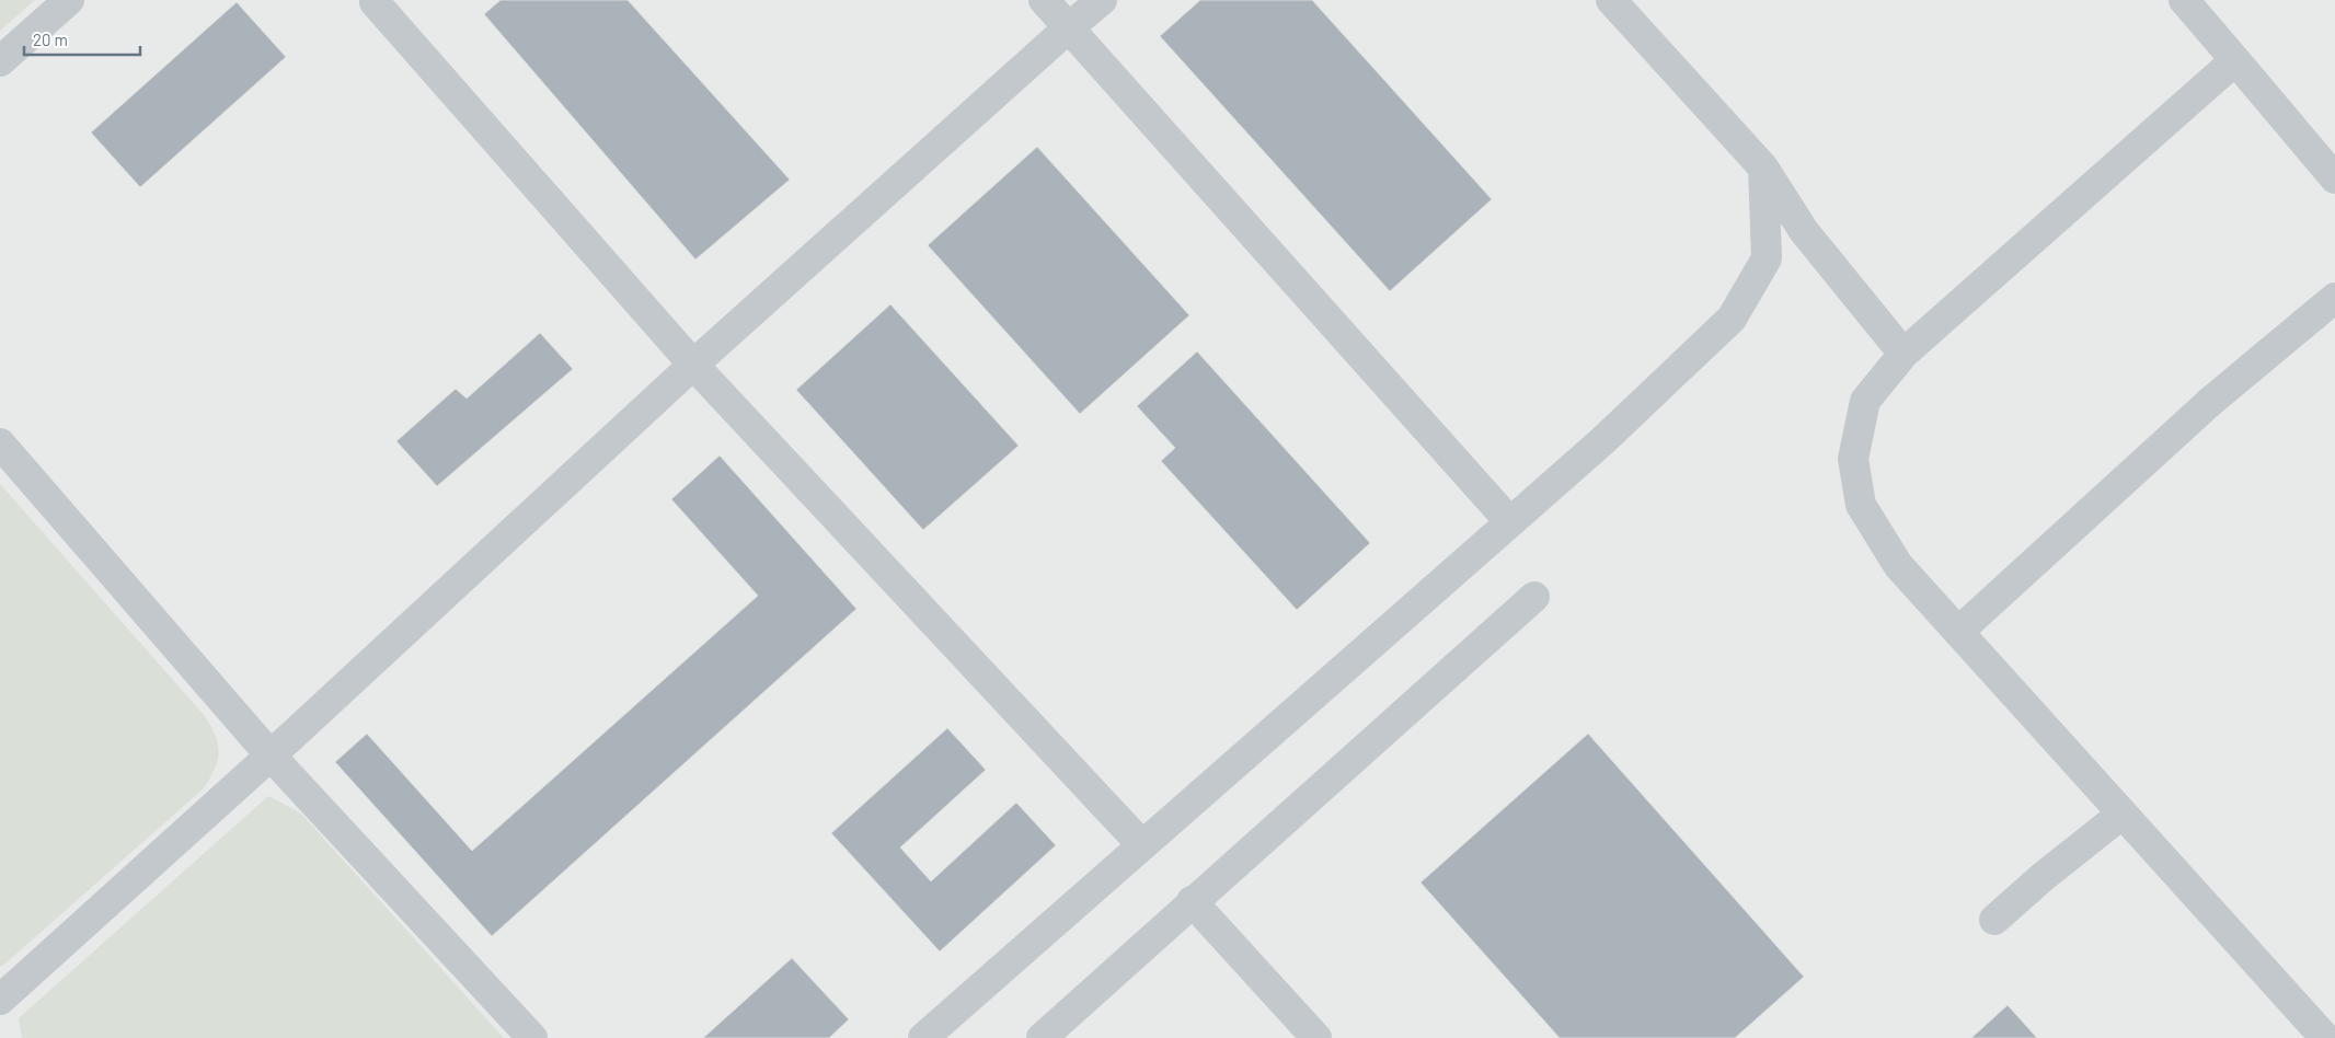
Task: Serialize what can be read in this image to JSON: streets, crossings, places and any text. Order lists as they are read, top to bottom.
{
  "scale_bar": "20 m"
}
